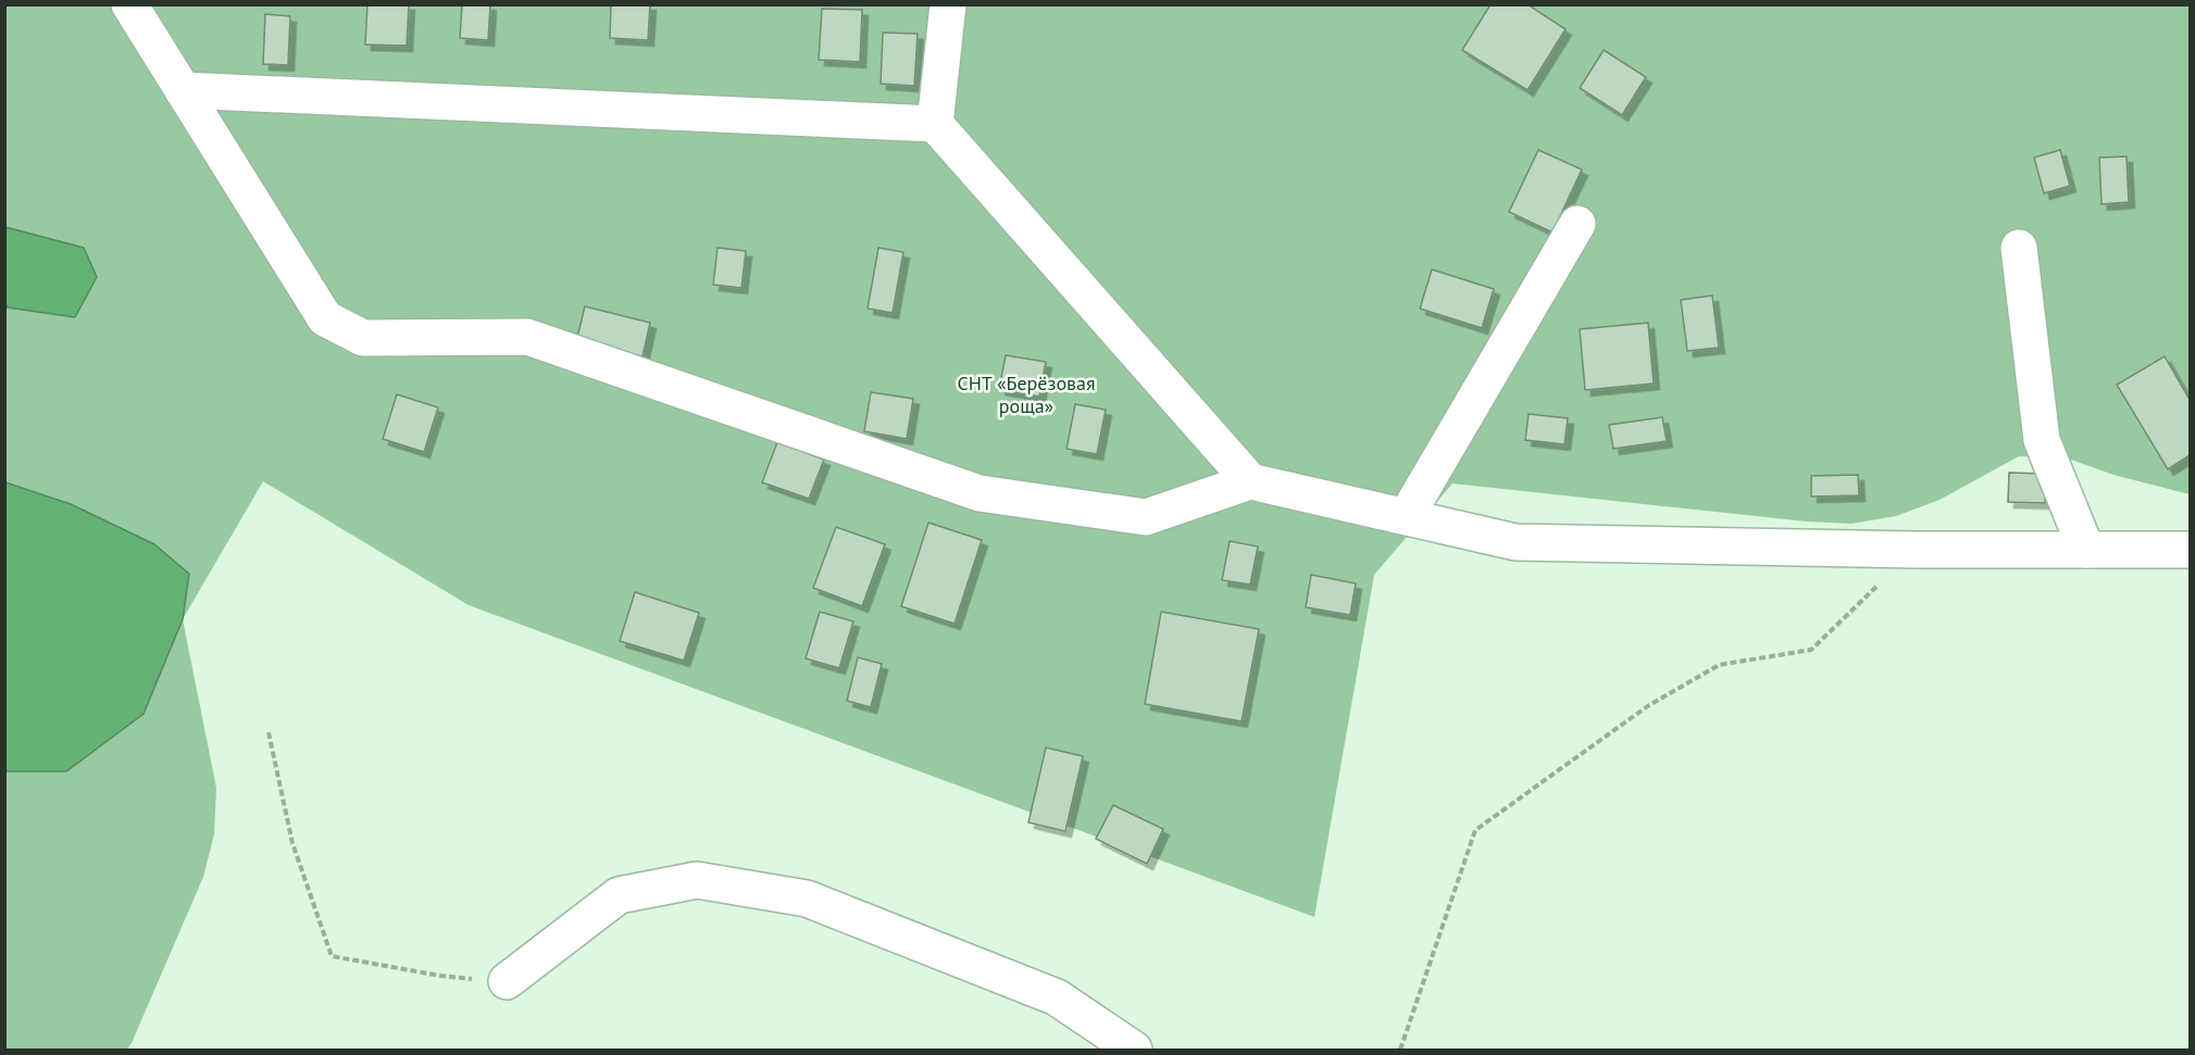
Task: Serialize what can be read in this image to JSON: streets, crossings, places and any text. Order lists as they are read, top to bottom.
{
  "parks": ["СНТ «Берёзовая роща»"]
}
